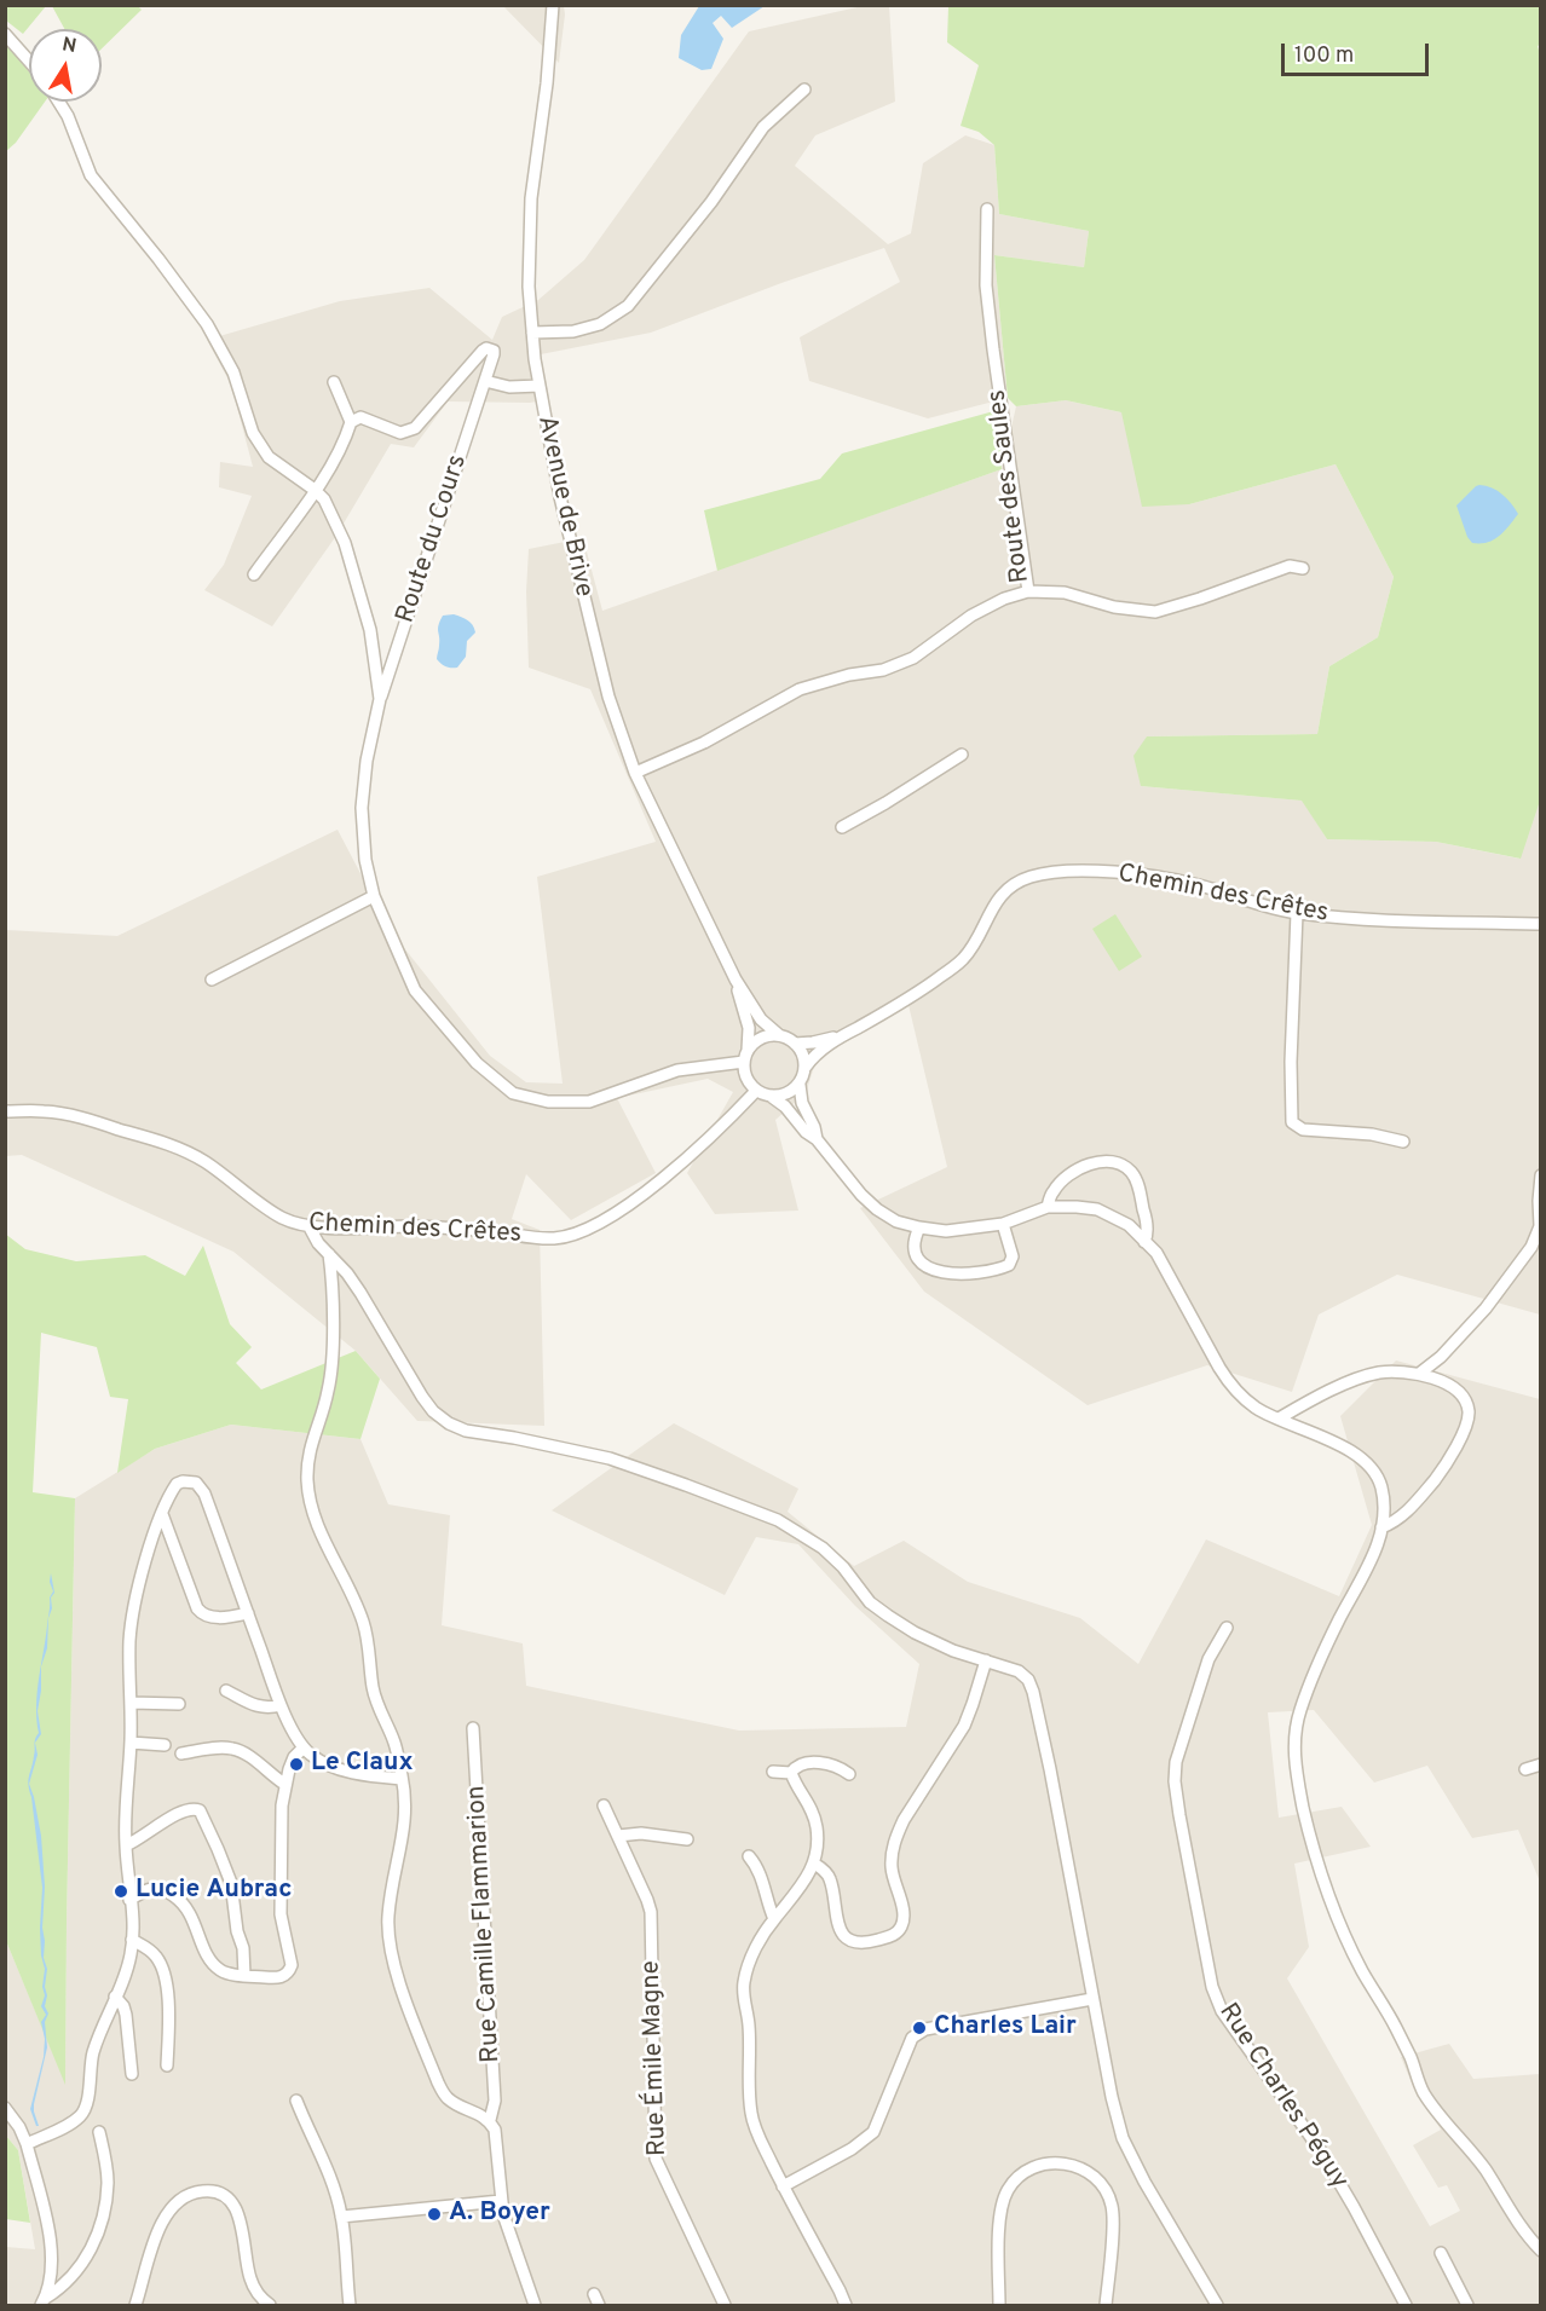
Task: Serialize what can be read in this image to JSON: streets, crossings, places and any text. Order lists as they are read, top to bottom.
{
  "streets": {
    "street": [
      "Route des Saules",
      "Avenue de Brive",
      "Route du Cours",
      "Chemin des Crêtes",
      "Rue Camille Flammarion",
      "Rue Émile Magne",
      "Rue Charles Péguy"
    ]
  },
  "crossings": [
    ["Route des Saules", "Avenue de Brive"],
    ["Route du Cours", "Chemin des Crêtes"]
  ],
  "places": [
    "Le Claux",
    "Lucie Aubrac",
    "Charles Lair",
    "A. Boyer"
  ],
  "scale_bar": "100 m",
  "north": "top"
}
